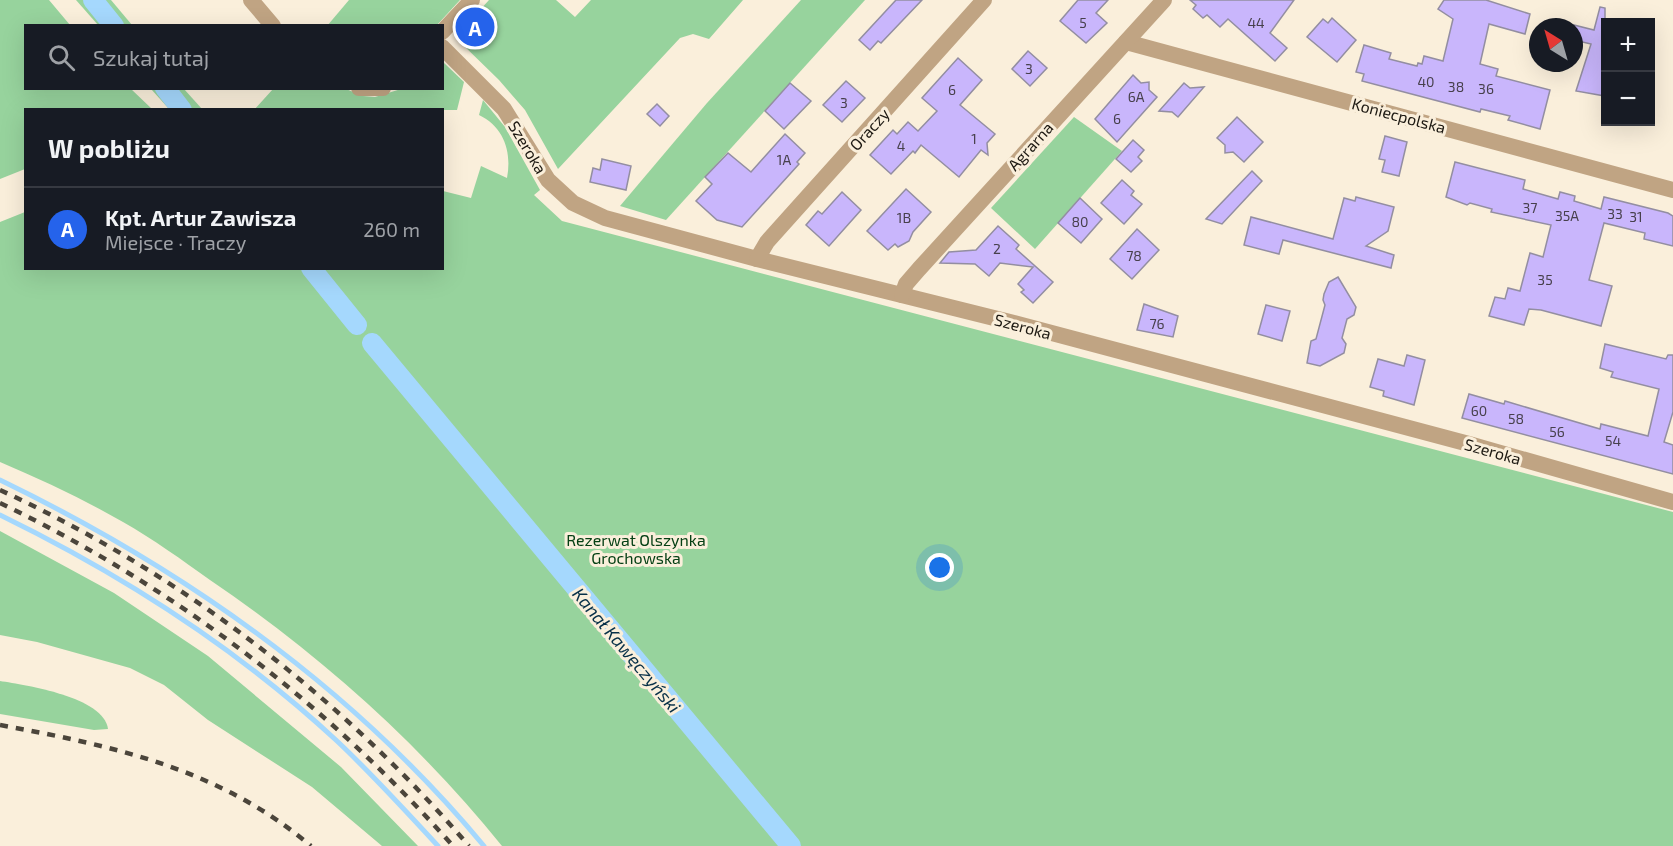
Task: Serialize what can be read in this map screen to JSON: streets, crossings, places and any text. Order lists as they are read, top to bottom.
{
  "streets": {
    "street": [
      "Koniecpolska",
      "Oraczy",
      "Agrarna",
      "Szeroka"
    ]
  },
  "crossings": [
    ["Koniecpolska", "Agrarna"],
    ["Oraczy", "Szeroka"],
    ["Agrarna", "Szeroka"]
  ],
  "water": ["Kanał Kawęczyński"],
  "parks": ["Rezerwat Olszynka Grochowska"],
  "house_numbers": [
    "5",
    "44",
    "3",
    "40",
    "38",
    "36",
    "6",
    "6A",
    "3",
    "6",
    "1",
    "4",
    "1A",
    "37",
    "33",
    "35A",
    "31",
    "1B",
    "80",
    "2",
    "78",
    "35",
    "76",
    "60",
    "58",
    "56",
    "54"
  ],
  "north": "top left",
  "page": {
    "pins": "A",
    "map_buttons": ["+", "−"],
    "search": "Szukaj tutaj",
    "heading": "W pobliżu",
    "list": [
      {
        "mark": "A",
        "name": "Kpt. Artur Zawisza",
        "note": "Miejsce · Traczy",
        "value": "260 m"
      }
    ]
  }
}
